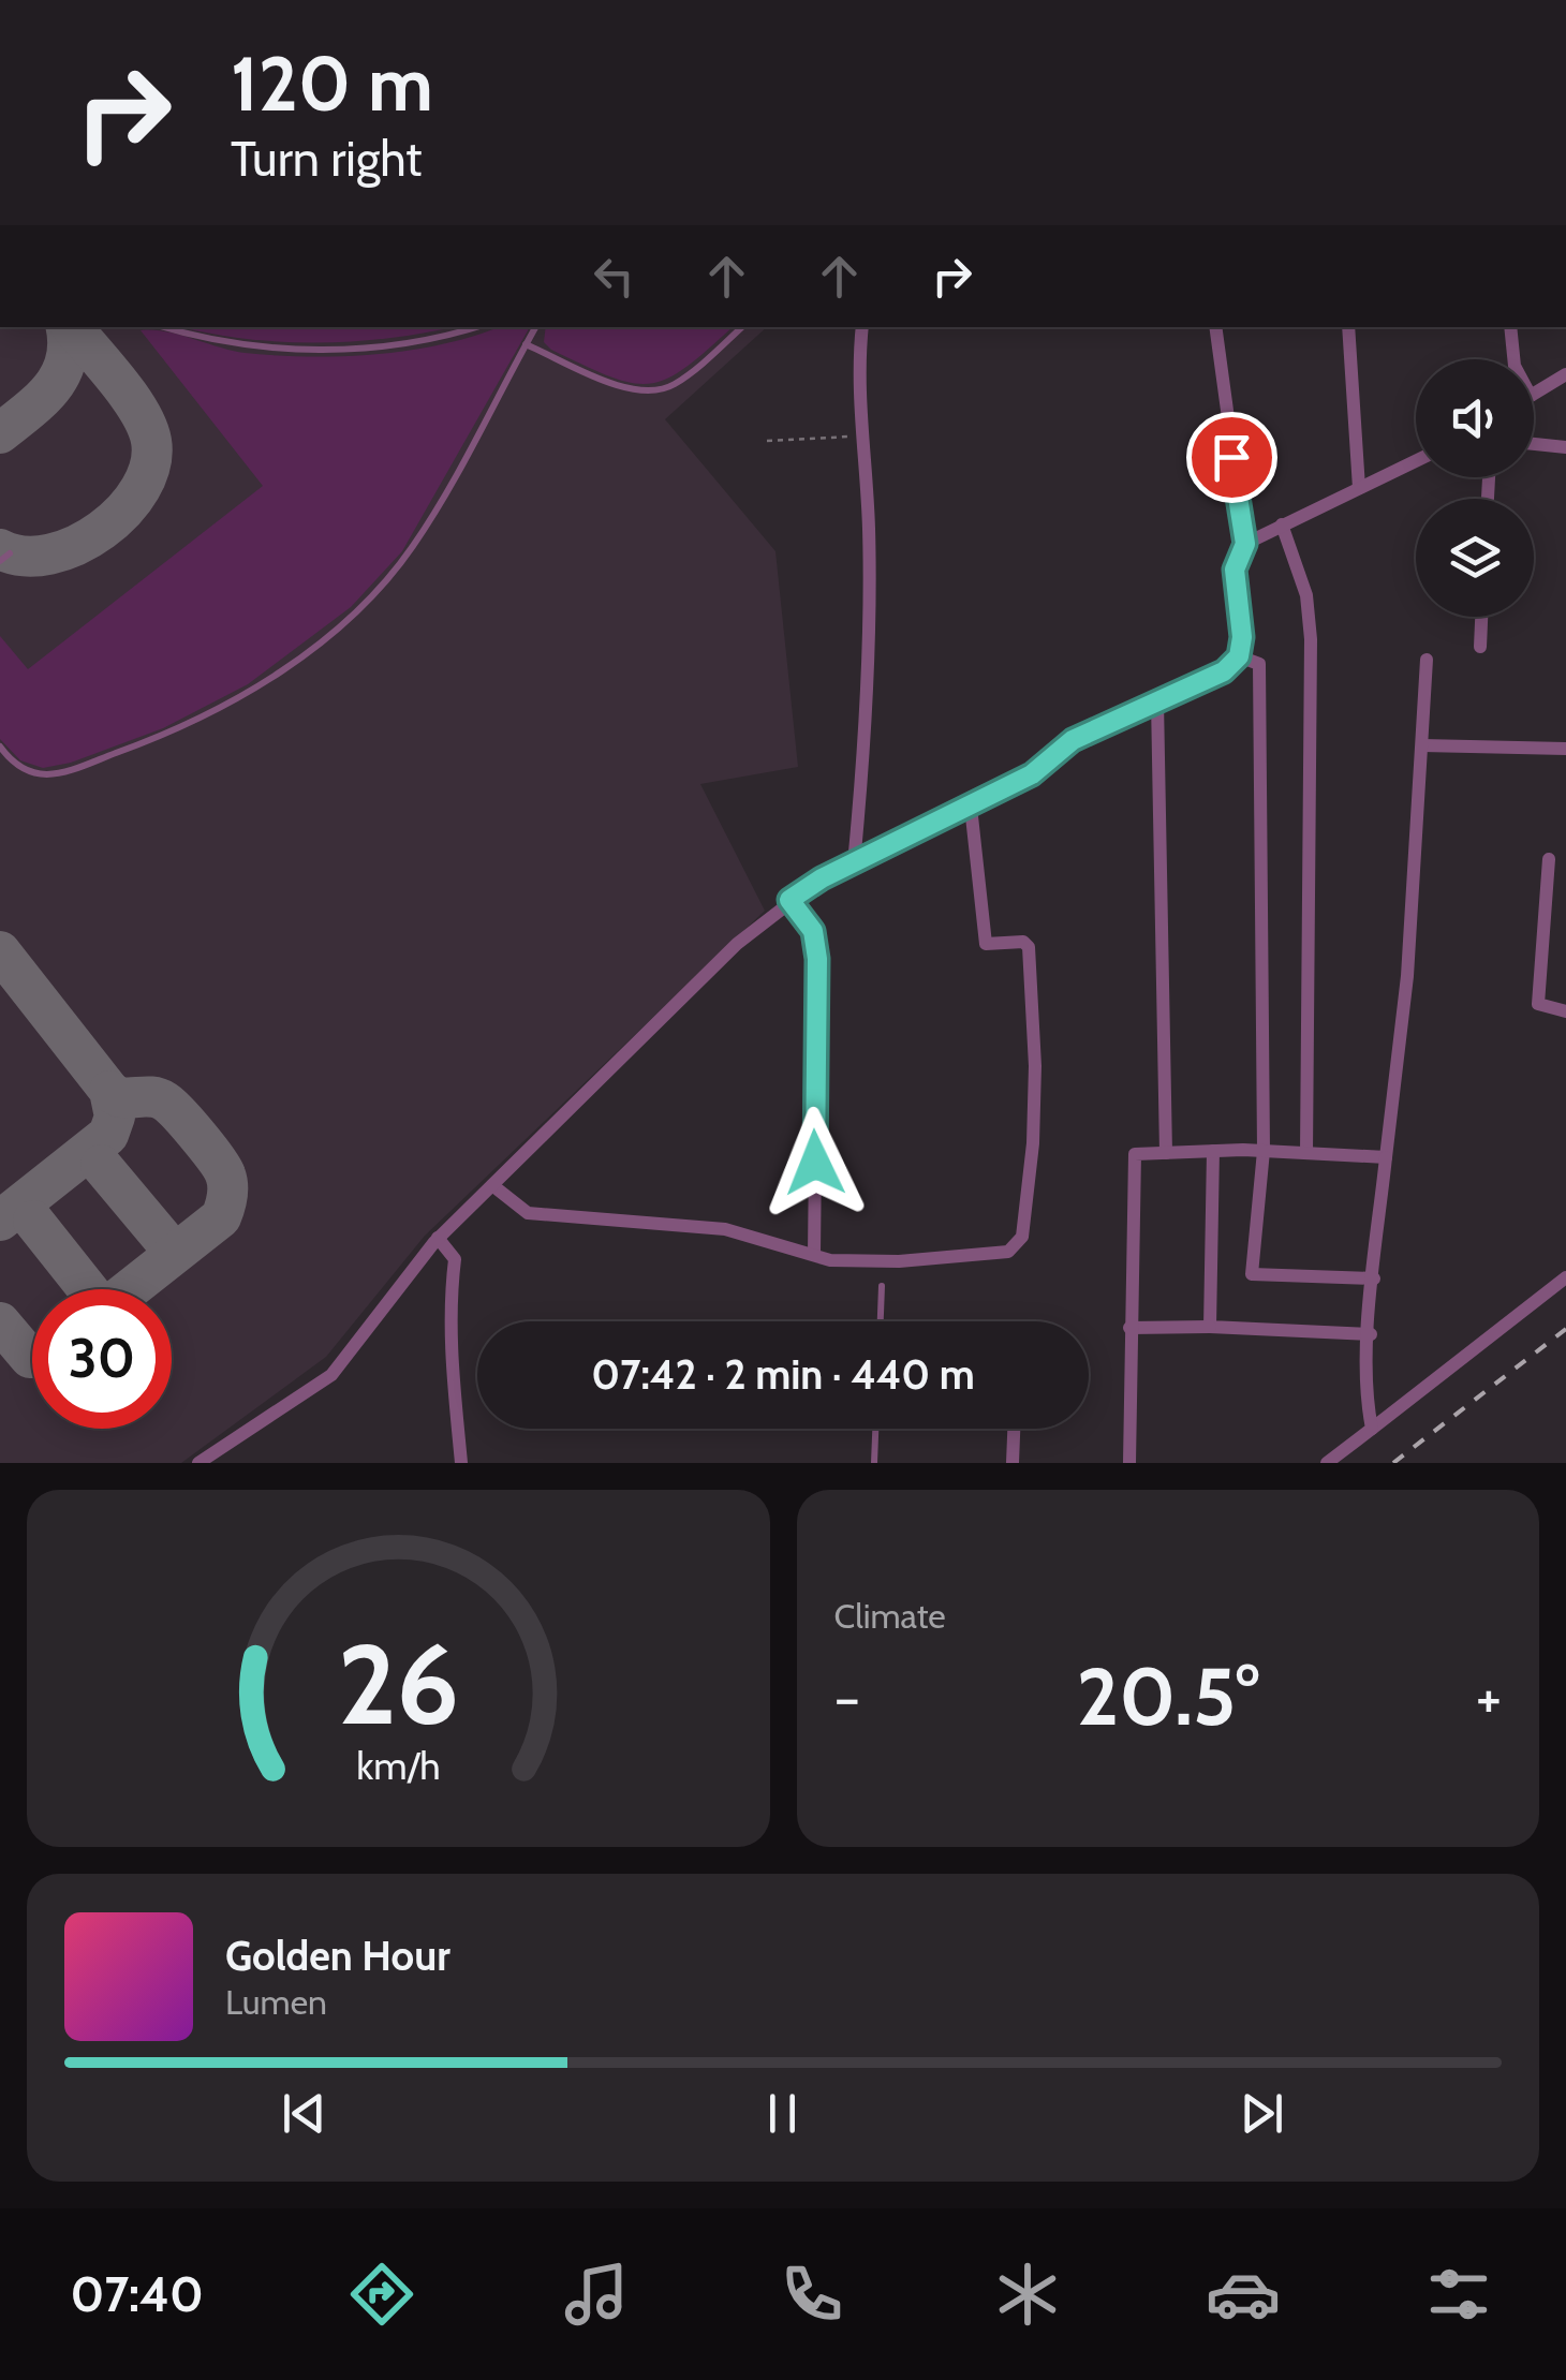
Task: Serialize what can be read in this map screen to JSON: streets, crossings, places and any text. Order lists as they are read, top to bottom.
{
  "page": {
    "turn": ["120 m", "Turn right"],
    "limit": "30",
    "trip": "07:42 · 2 min · 440 m",
    "tile": "Climate",
    "heat": ["−", "20.5°", "+"],
    "song": ["Golden Hour", "Lumen"],
    "tabs": "07:40",
    "gauge": ["26", "km/h"]
  }
}
